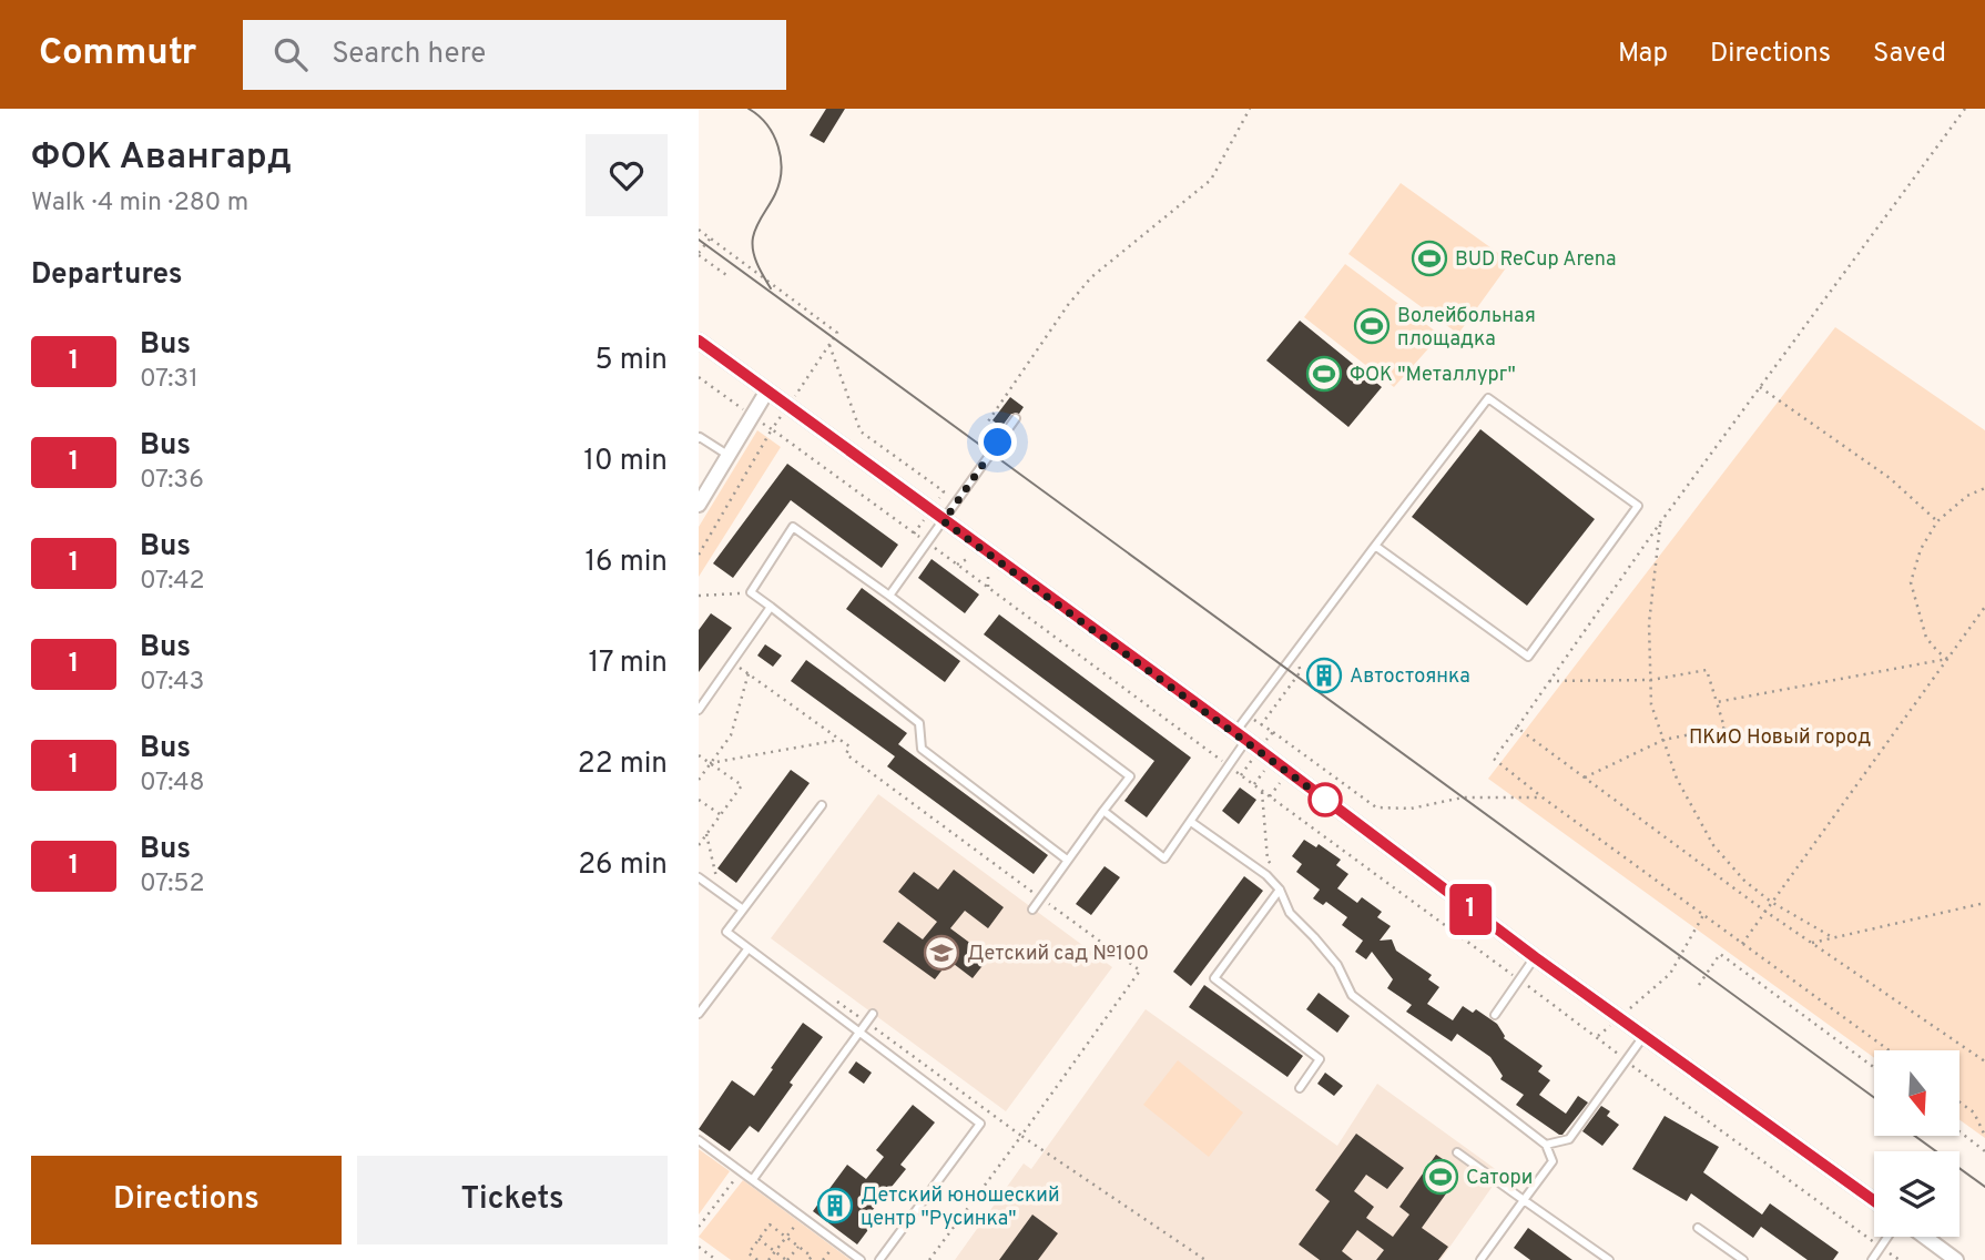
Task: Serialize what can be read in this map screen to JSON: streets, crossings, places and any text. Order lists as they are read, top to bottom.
{
  "parks": ["ПКиО Новый город"],
  "places": {
    "sports": [
      "BUD ReCup Arena",
      "Волейбольная площадка",
      "ФОК \"Металлург\"",
      "Сатори"
    ],
    "building": ["Автостоянка", "Детский юношеский центр \"Русинка\""],
    "school or university": ["Детский сад №100"]
  },
  "lines": ["bus line 1"],
  "north": "bottom",
  "page": {
    "header": "Commutr",
    "search": "Search here",
    "nav": ["Map", "Directions", "Saved"],
    "heading": [
      ["ФОК Авангард", "Walk · 4 min · 280 m"],
      "Departures"
    ],
    "on_map": "1",
    "list": [
      {
        "mark": "1",
        "name": "Bus",
        "note": "07:31",
        "value": "5 min"
      },
      {
        "mark": "1",
        "name": "Bus",
        "note": "07:36",
        "value": "10 min"
      },
      {
        "mark": "1",
        "name": "Bus",
        "note": "07:42",
        "value": "16 min"
      },
      {
        "mark": "1",
        "name": "Bus",
        "note": "07:43",
        "value": "17 min"
      },
      {
        "mark": "1",
        "name": "Bus",
        "note": "07:48",
        "value": "22 min"
      },
      {
        "mark": "1",
        "name": "Bus",
        "note": "07:52",
        "value": "26 min"
      }
    ],
    "buttons": ["Directions", "Tickets"]
  }
}
